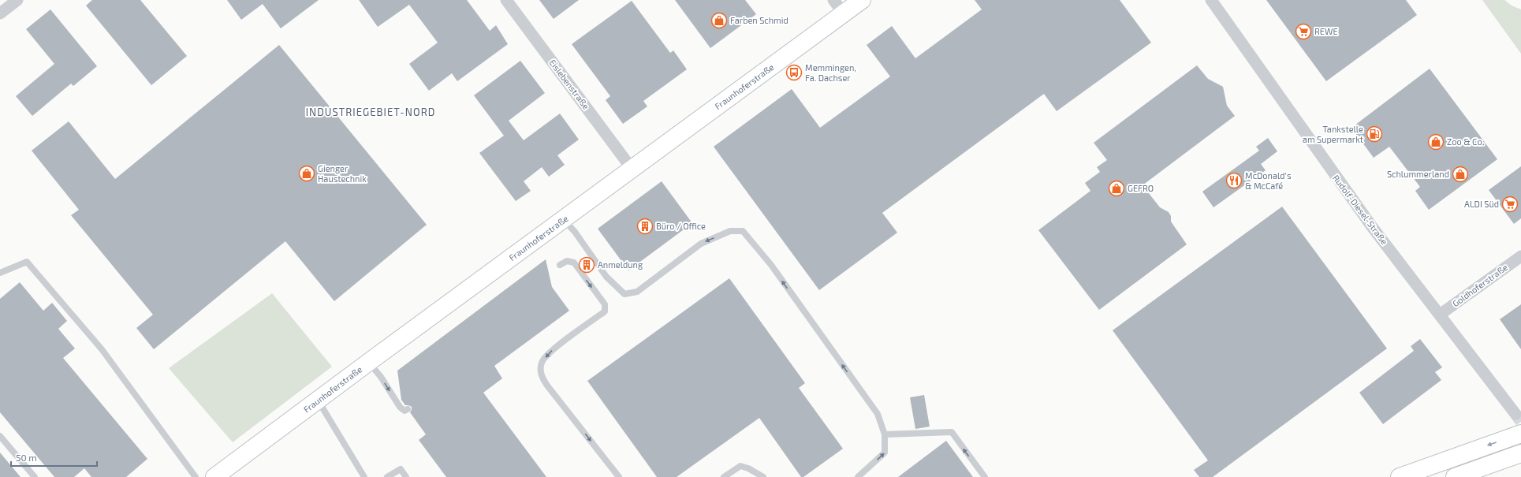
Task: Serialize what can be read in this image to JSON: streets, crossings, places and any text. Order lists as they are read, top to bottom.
{
  "streets": {
    "main road": ["Fraunhoferstraße"],
    "street": ["Eislebenstraße", "Rudolf-Diesel-Straße", "Goldhoferstraße"]
  },
  "crossings": [
    ["Eislebenstraße", "Fraunhoferstraße"],
    ["Rudolf-Diesel-Straße", "Goldhoferstraße"]
  ],
  "districts": ["INDUSTRIEGEBIET-NORD"],
  "places": {
    "shop": [
      "Farben Schmid",
      "Zoo & Co.",
      "Gienger Haustechnik",
      "Schlummerland",
      "GEFRO"
    ],
    "supermarket": ["REWE", "ALDI Süd"],
    "bus stop": ["Memmingen, Fa. Dachser"],
    "fuel station": ["Tankstelle am Supermarkt"],
    "restaurant": ["McDonald's & McCafé"],
    "building": ["Büro / Office", "Anmeldung"]
  },
  "scale_bar": "50 m"
}
